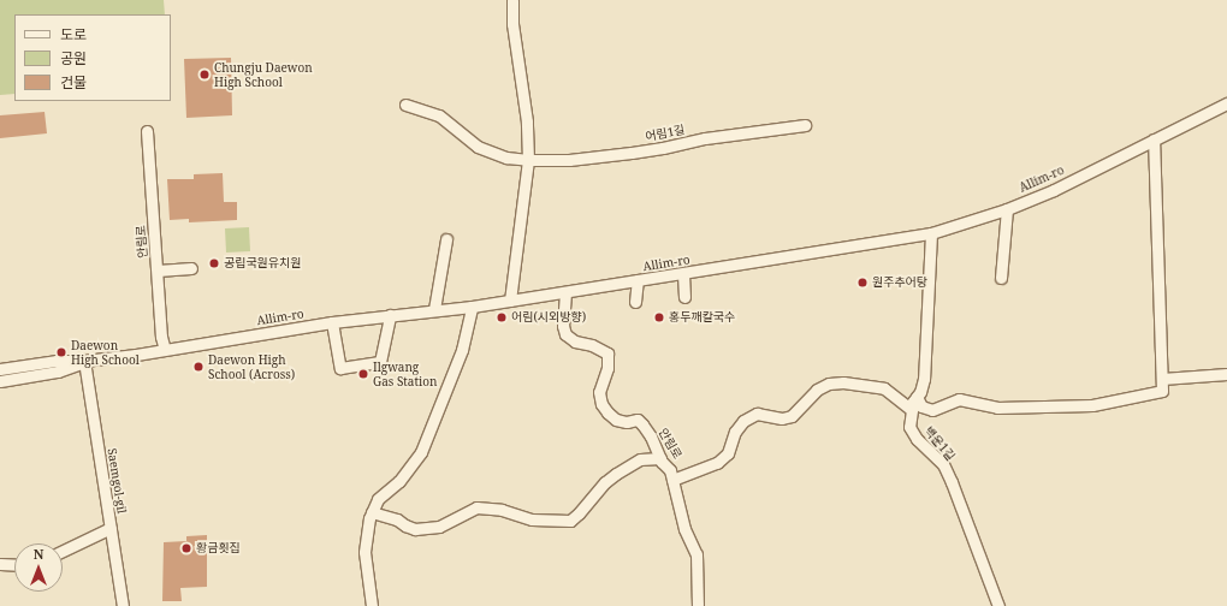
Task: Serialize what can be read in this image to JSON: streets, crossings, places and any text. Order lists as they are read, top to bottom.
{
  "streets": {
    "street": [
      "어림1길",
      "Allim-ro",
      "안림로",
      "백운1길",
      "Saemgol-gil"
    ]
  },
  "crossings": [
    ["Allim-ro", "안림로"],
    ["Allim-ro", "백운1길"],
    ["Allim-ro", "Saemgol-gil"]
  ],
  "places": [
    "Chungju Daewon High School",
    "공립국원유치원",
    "원주추어탕",
    "어림(시외방향)",
    "홍두깨칼국수",
    "Daewon High School",
    "Daewon High School (Across)",
    "Ilgwang Gas Station",
    "황금횟집"
  ],
  "legend": ["도로", "공원", "건물"],
  "north": "top"
}
